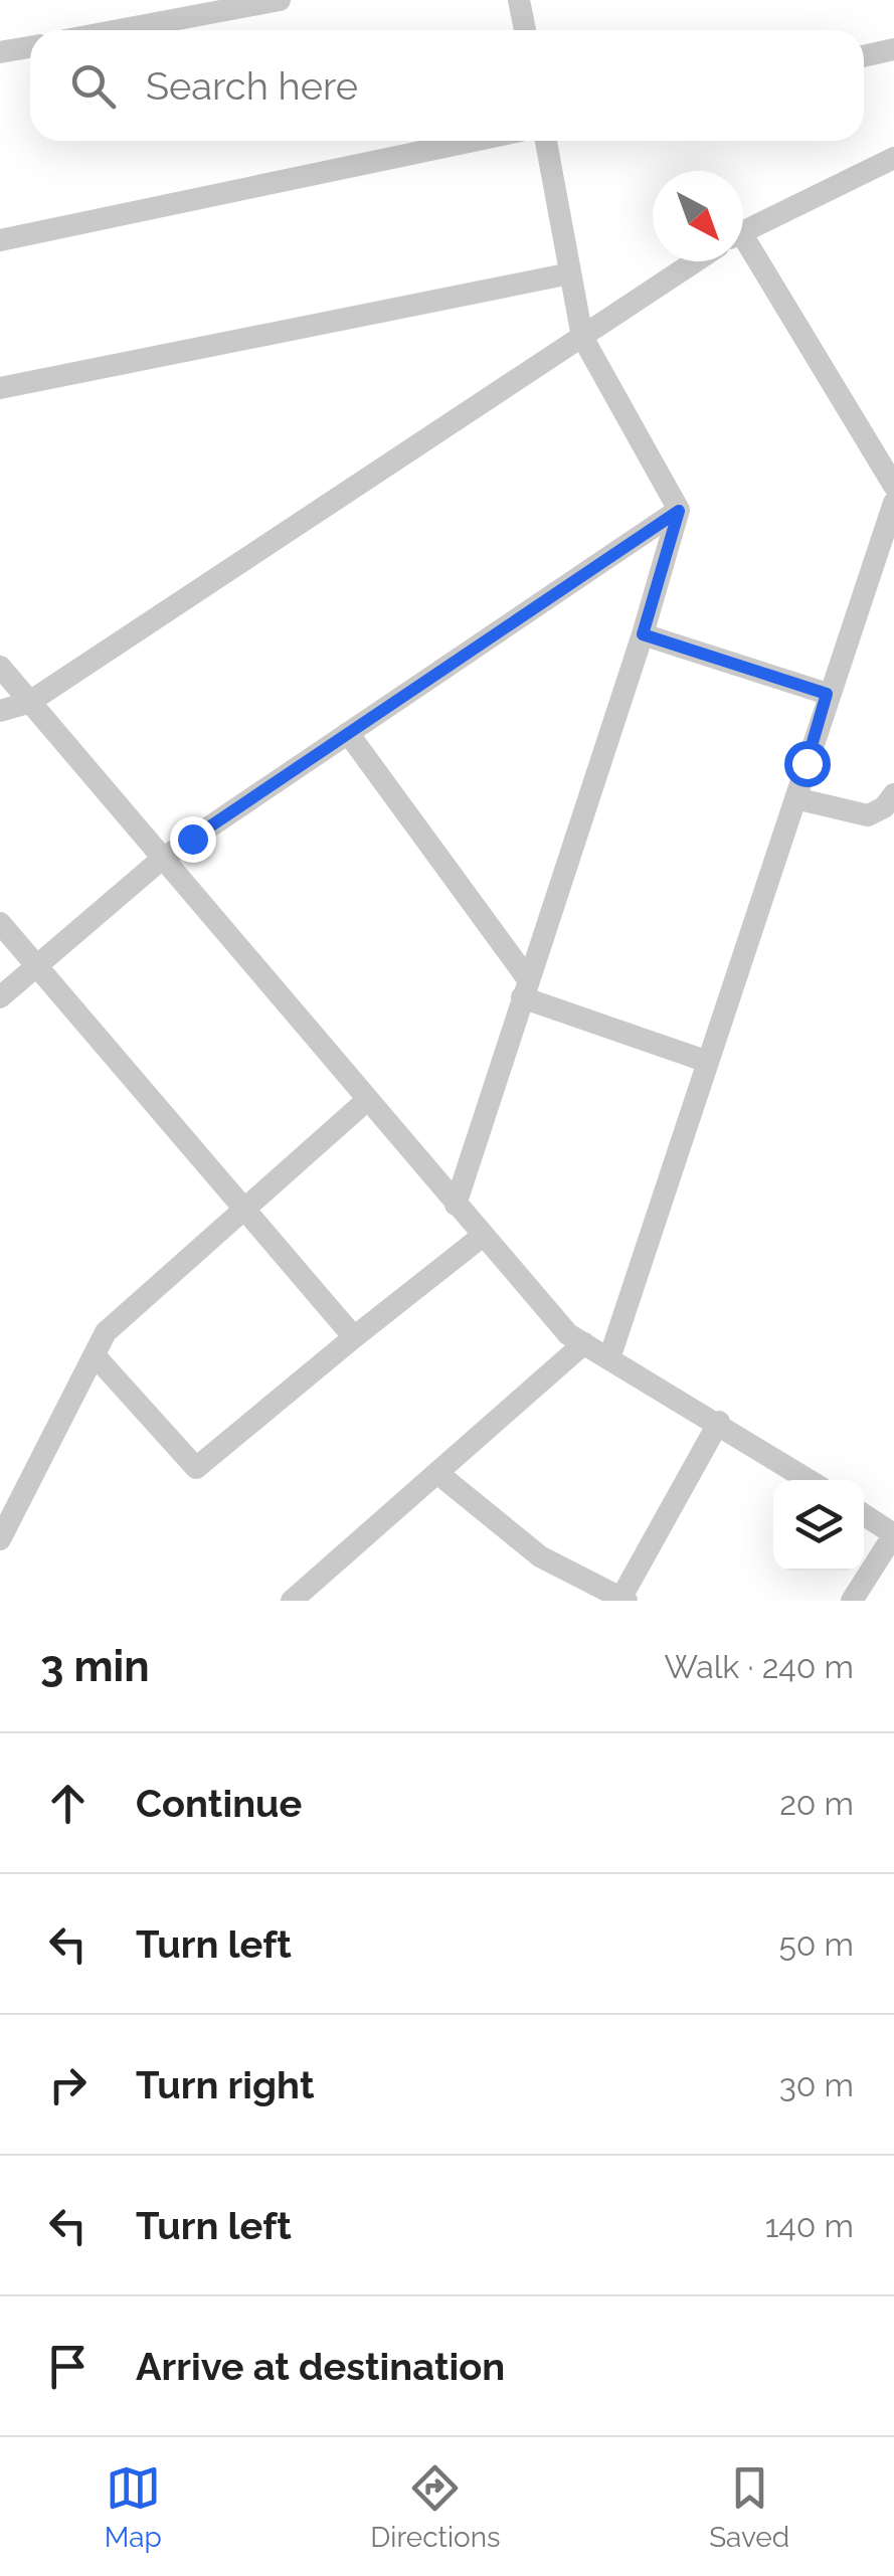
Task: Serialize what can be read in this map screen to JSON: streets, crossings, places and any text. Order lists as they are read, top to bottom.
{
  "north": "bottom right",
  "page": {
    "search": "Search here",
    "heading": ["3 min", "Walk · 240 m"],
    "list": [
      ["Continue", "20 m"],
      ["Turn left", "50 m"],
      ["Turn right", "30 m"],
      ["Turn left", "140 m"],
      "Arrive at destination"
    ],
    "nav": ["Map", "Directions", "Saved"]
  }
}
